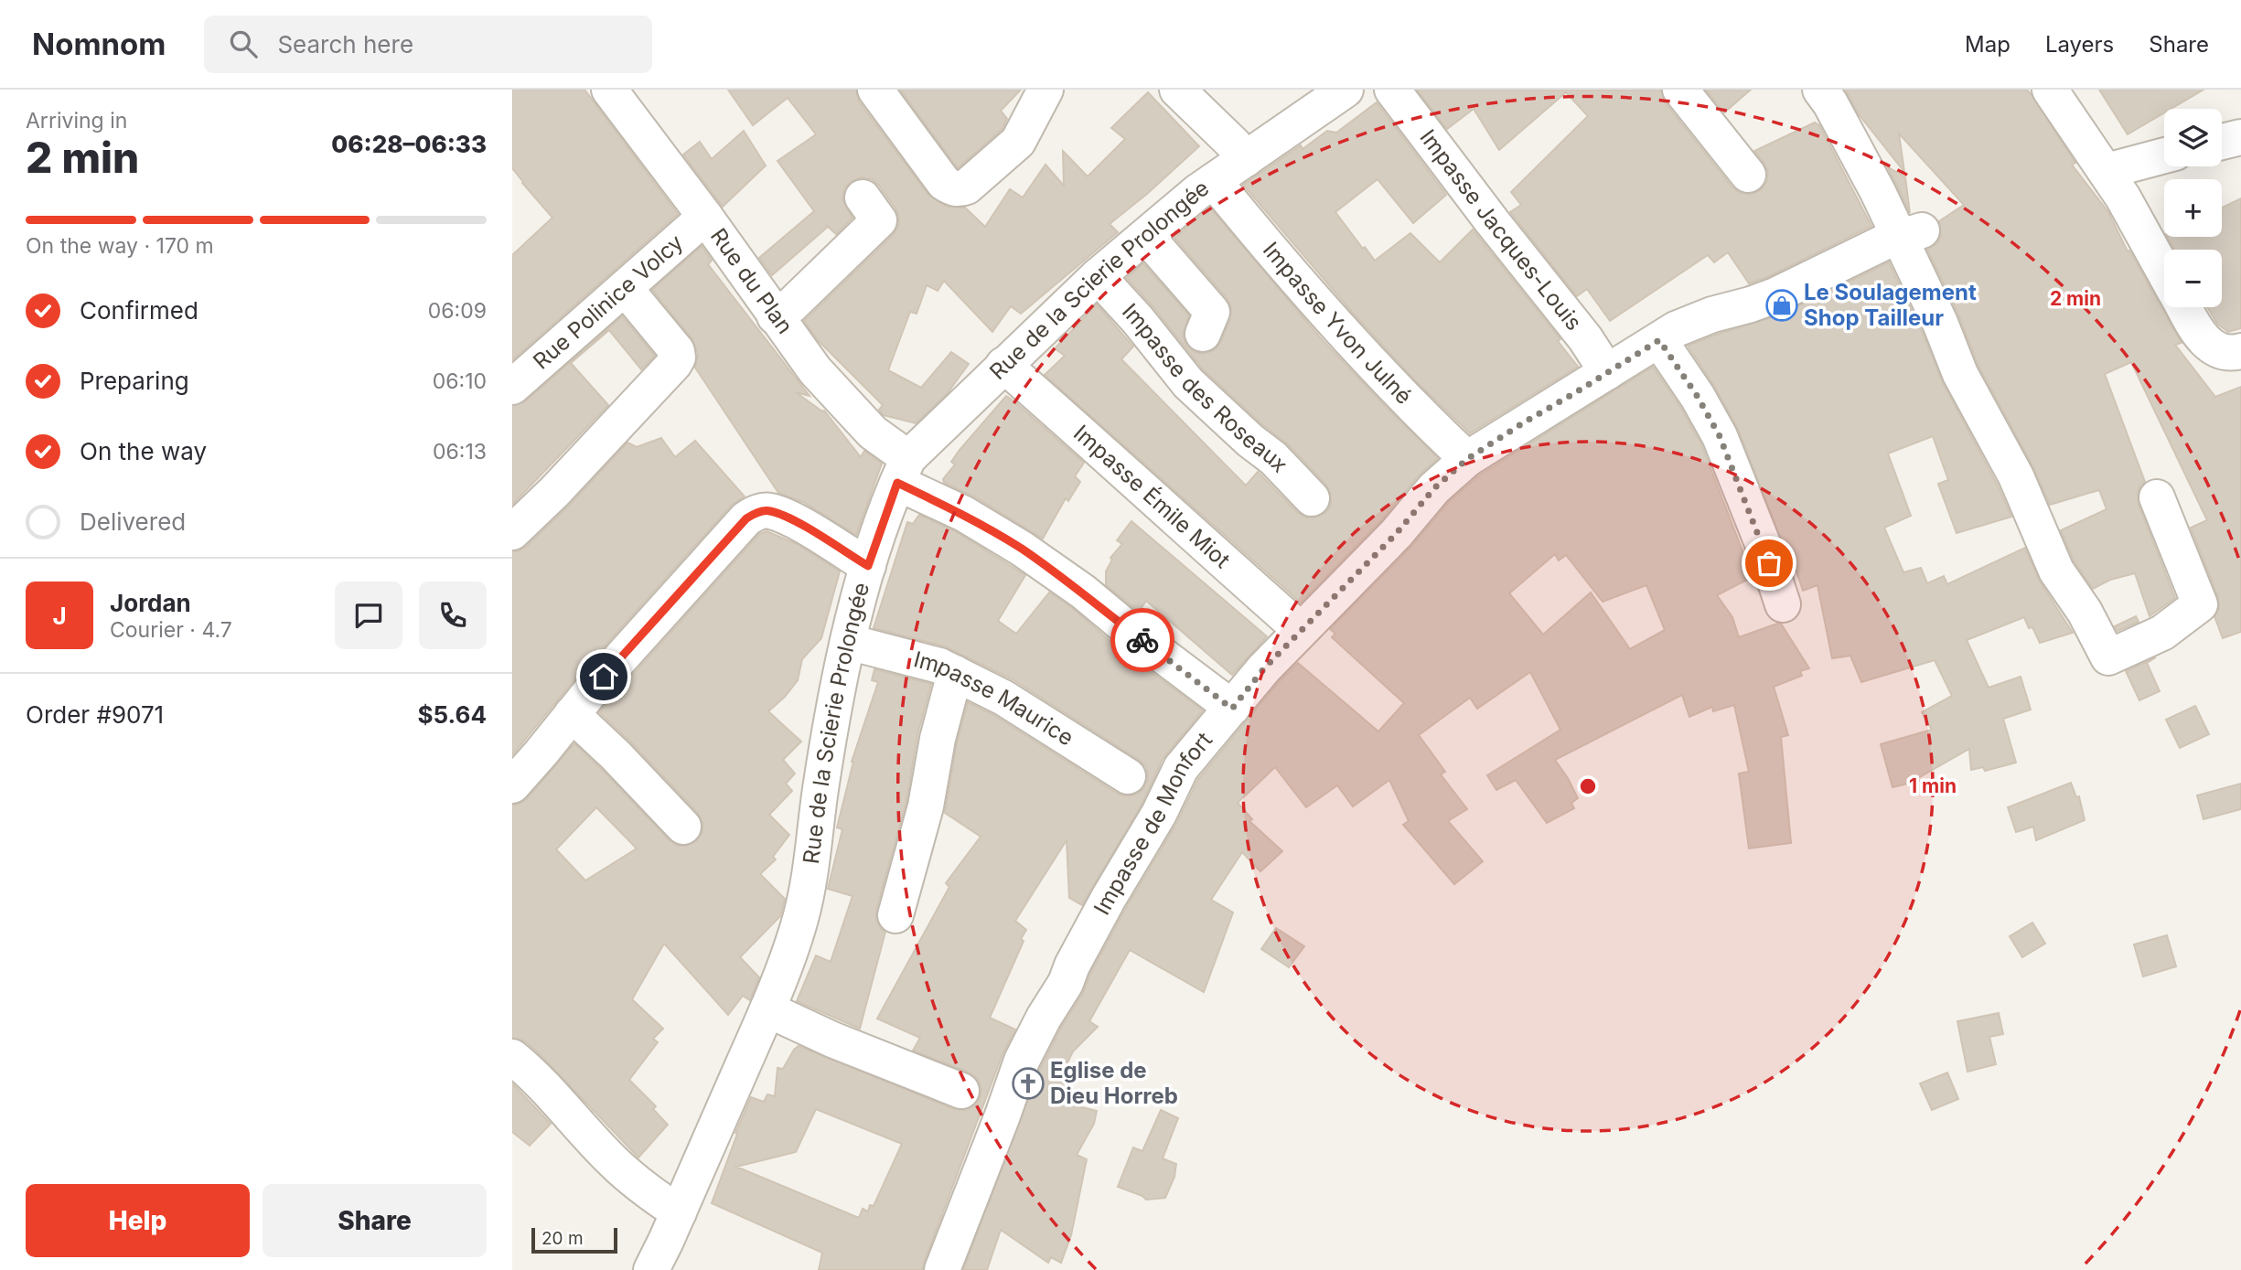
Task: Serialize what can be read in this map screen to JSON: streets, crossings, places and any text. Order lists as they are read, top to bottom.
{
  "streets": {
    "street": [
      "Impasse Jacques-Louis",
      "Rue du Plan",
      "Rue de la Scierie Prolongée",
      "Rue Polinice Volcy",
      "Impasse Yvon Julné",
      "Impasse des Roseaux",
      "Impasse Émile Miot",
      "Impasse Maurice",
      "Impasse de Monfort"
    ]
  },
  "crossings": [
    ["Impasse Jacques-Louis", "Impasse de Monfort"],
    ["Rue du Plan", "Rue de la Scierie Prolongée"],
    ["Rue du Plan", "Rue Polinice Volcy"],
    ["Rue du Plan", "Impasse de Monfort"],
    ["Rue de la Scierie Prolongée", "Impasse Yvon Julné"],
    ["Rue de la Scierie Prolongée", "Impasse des Roseaux"],
    ["Rue de la Scierie Prolongée", "Impasse Émile Miot"],
    ["Rue de la Scierie Prolongée", "Impasse Maurice"],
    ["Impasse Yvon Julné", "Impasse de Monfort"],
    ["Impasse Émile Miot", "Impasse de Monfort"]
  ],
  "places": {
    "shop": ["Le Soulagement Shop Tailleur"],
    "church": ["Eglise de Dieu Horreb"]
  },
  "scale_bar": "20 m",
  "page": {
    "header": "Nomnom",
    "search": "Search here",
    "nav": ["Map", "Layers", "Share"],
    "heading": ["2 min", "Arriving in", "06:28–06:33"],
    "panel": [
      "Jordan",
      "Courier · 4.7",
      "Order #9071",
      "$5.64"
    ],
    "map_buttons": ["+", "−"],
    "bar": "On the way · 170 m",
    "list": [
      ["Confirmed", "06:09"],
      ["Preparing", "06:10"],
      ["On the way", "06:13"],
      "Delivered"
    ],
    "round": "J",
    "buttons": ["Help", "Share"],
    "scale": "20 m"
  },
  "rings": ["2 min", "1 min"]
}
